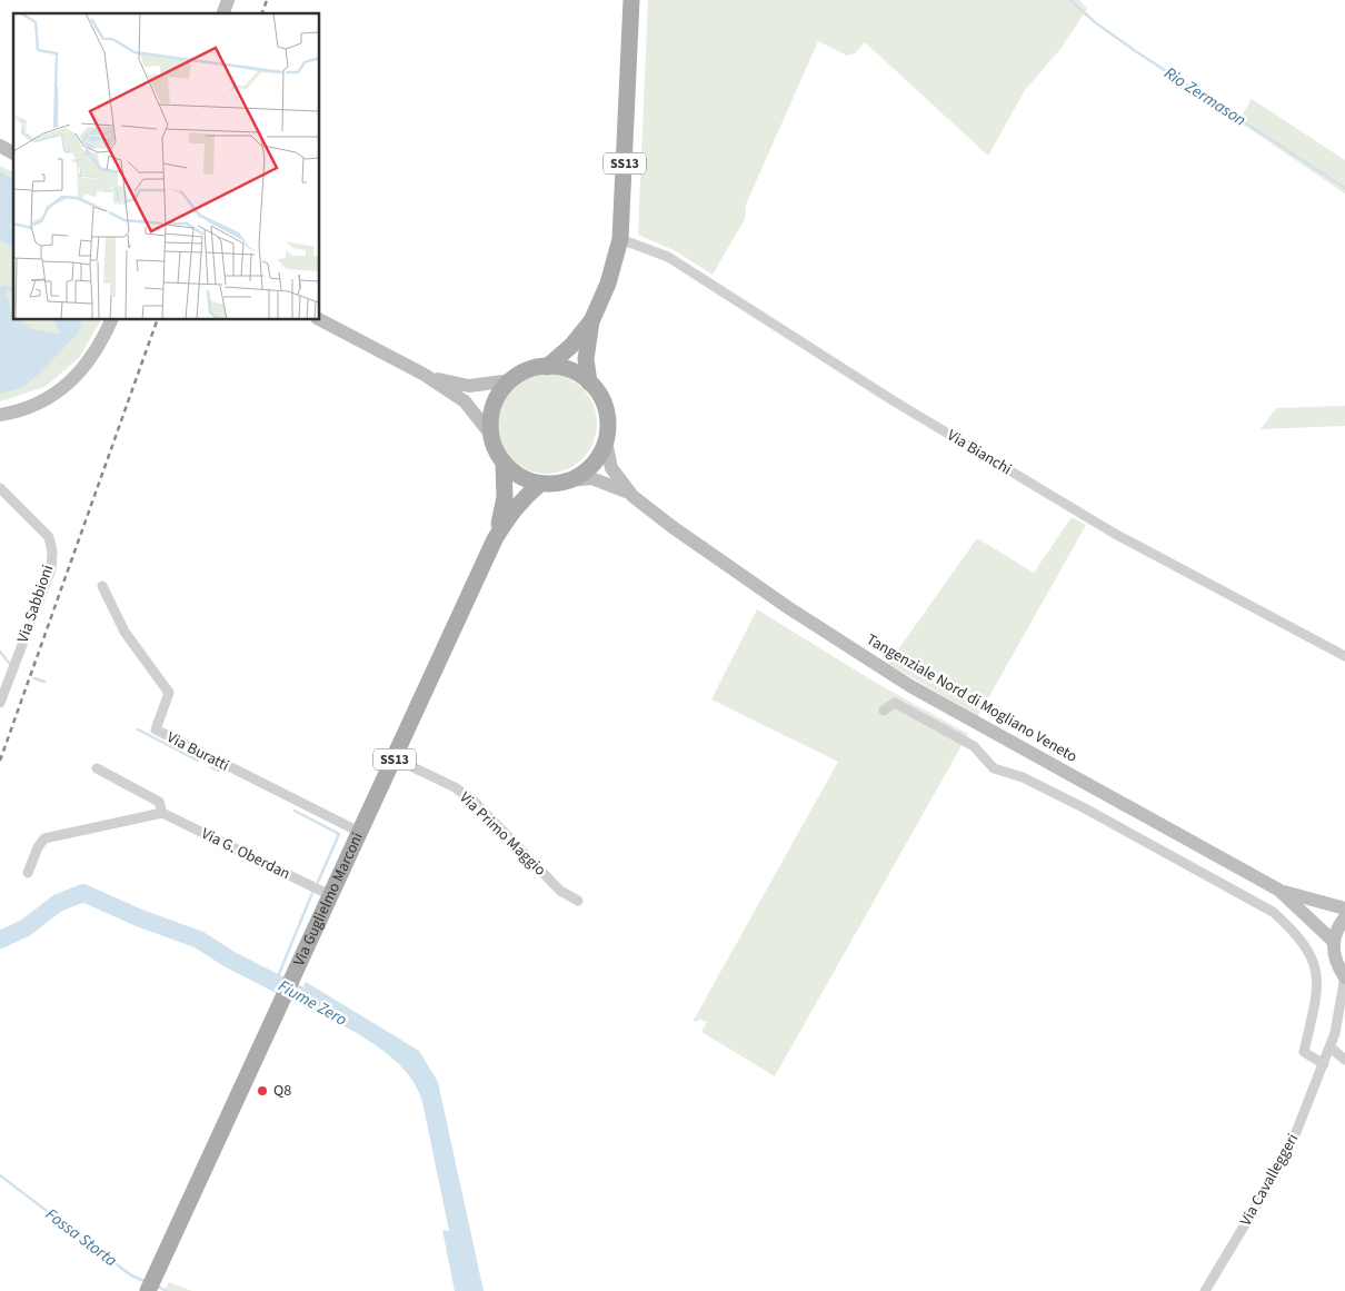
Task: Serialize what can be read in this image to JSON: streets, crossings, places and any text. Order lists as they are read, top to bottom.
{
  "streets": {
    "main road": ["SS13", "Tangenziale Nord di Mogliano Veneto", "Via Guglielmo Marconi"],
    "street": [
      "Via Bianchi",
      "Via Sabbioni",
      "Via Buratti",
      "Via Primo Maggio",
      "Via G. Oberdan",
      "Via Cavalleggeri"
    ]
  },
  "crossings": [
    ["Via Bianchi", "Via Guglielmo Marconi"],
    ["Tangenziale Nord di Mogliano Veneto", "Via Guglielmo Marconi"],
    ["Via Buratti", "Via Guglielmo Marconi"],
    ["Via Primo Maggio", "Via Guglielmo Marconi"],
    ["Via G. Oberdan", "Via Guglielmo Marconi"]
  ],
  "water": ["Rio Zermason", "Fiume Zero", "Fossa Storta"],
  "places": ["Q8"]
}
